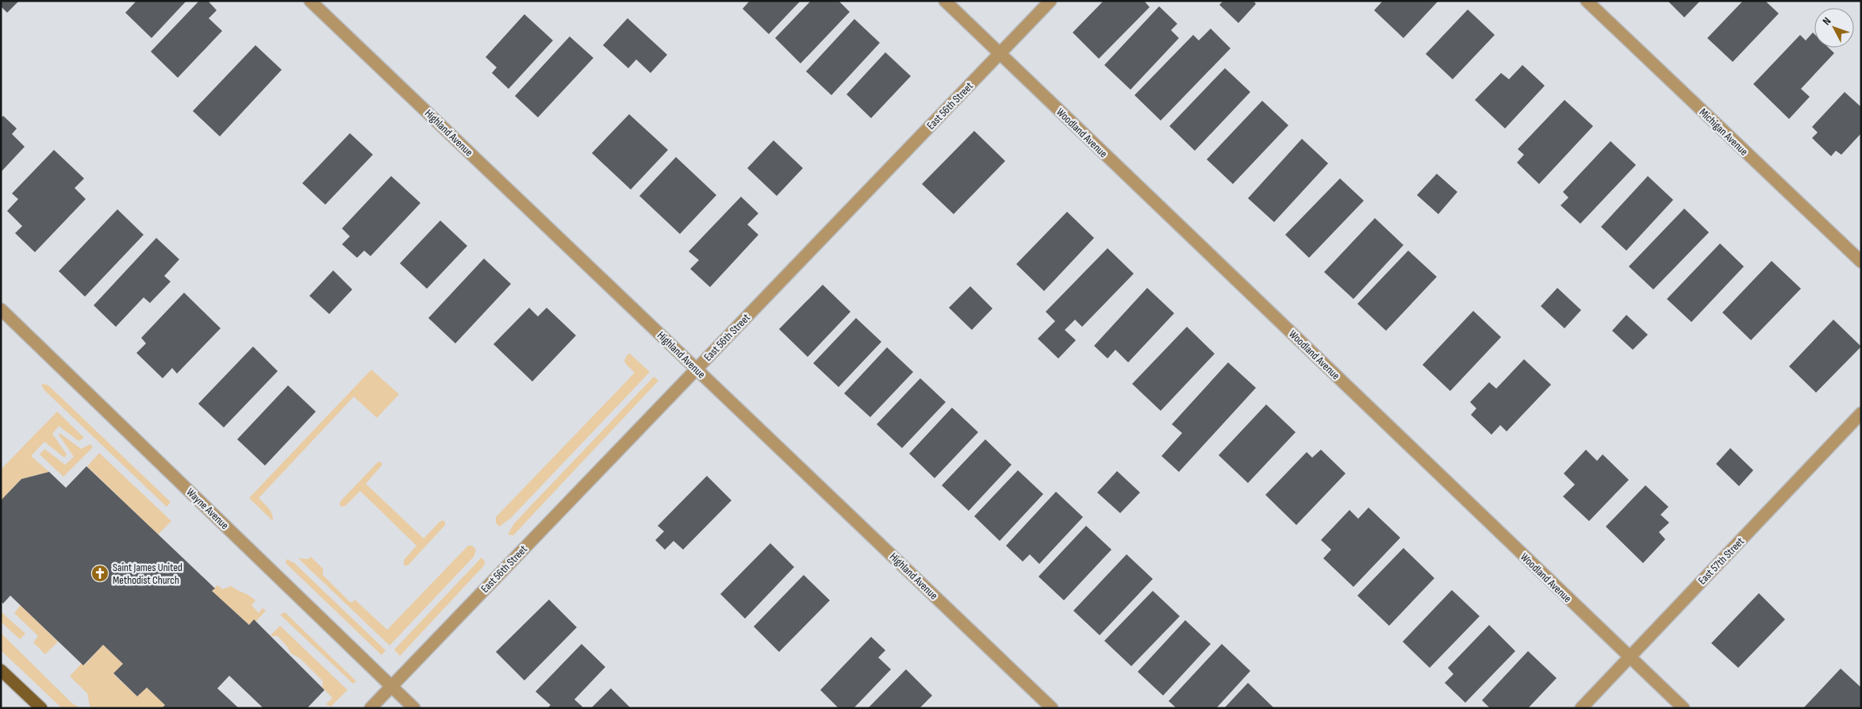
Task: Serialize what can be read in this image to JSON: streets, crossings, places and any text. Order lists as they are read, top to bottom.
{
  "streets": {
    "street": [
      "East 56th Street",
      "Michigan Avenue",
      "Highland Avenue",
      "Woodland Avenue",
      "Wayne Avenue",
      "East 57th Street"
    ]
  },
  "crossings": [
    ["East 56th Street", "Highland Avenue"],
    ["East 56th Street", "Woodland Avenue"],
    ["East 56th Street", "Wayne Avenue"],
    ["Woodland Avenue", "East 57th Street"]
  ],
  "places": {
    "church": ["Saint James United Methodist Church"]
  },
  "north": "top left"
}
